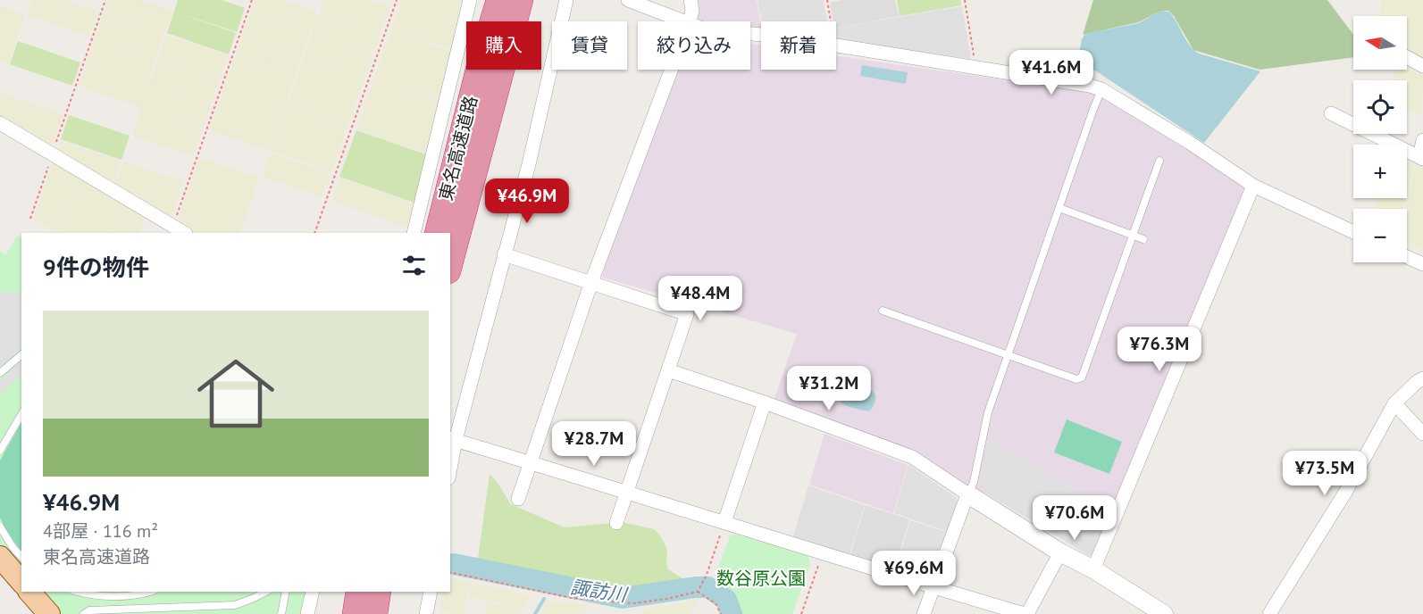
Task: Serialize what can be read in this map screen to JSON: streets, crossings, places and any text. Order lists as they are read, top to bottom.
{
  "streets": {
    "highway": ["東名高速道路"]
  },
  "water": ["諏訪川"],
  "parks": ["数谷原公園"],
  "north": "left",
  "page": {
    "map_buttons": ["+", "−"],
    "chip": [
      "購入",
      "賃貸",
      "絞り込み",
      "新着"
    ],
    "price": [
      "¥41.6M",
      "¥46.9M",
      "¥48.4M",
      "¥76.3M",
      "¥31.2M",
      "¥28.7M",
      "¥73.5M",
      "¥70.6M",
      "¥69.6M"
    ],
    "heading": "9件の物件",
    "list": [
      {
        "name": "¥46.9M",
        "note": "4部屋 · 116 m² · 東名高速道路"
      }
    ]
  }
}
